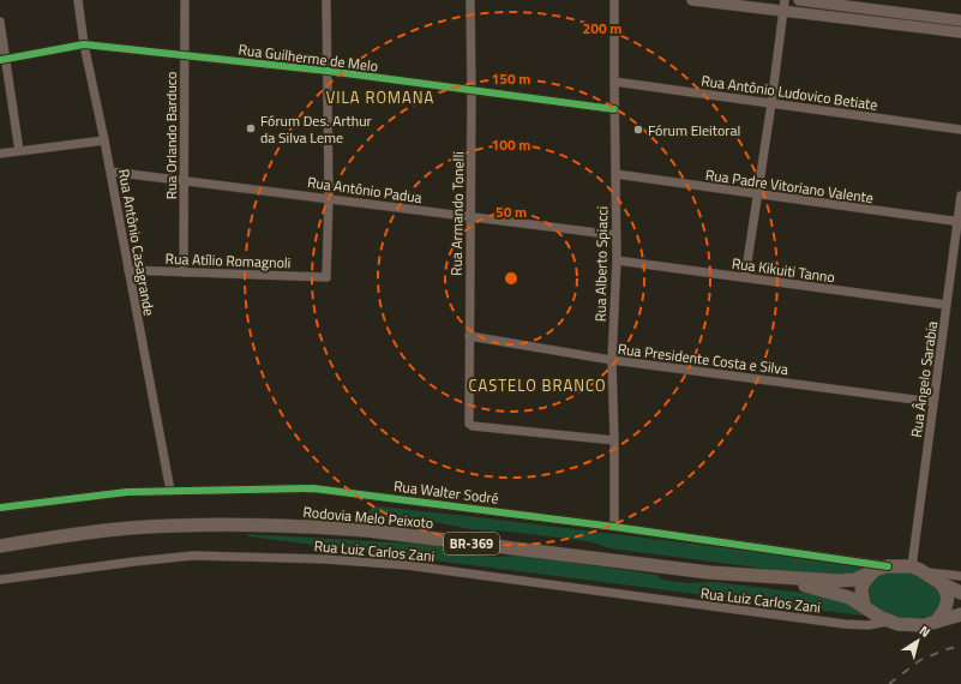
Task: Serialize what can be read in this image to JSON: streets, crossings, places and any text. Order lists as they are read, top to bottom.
{
  "streets": {
    "main road": ["Rodovia Melo Peixoto", "BR-369"],
    "street": [
      "Rua Guilherme de Melo",
      "Rua Antônio Ludovico Betiate",
      "Rua Orlando Barduco",
      "Rua Padre Vitoriano Valente",
      "Rua Antônio Padua",
      "Rua Armando Tonelli",
      "Rua Antônio Casagrande",
      "Rua Atílio Romagnoli",
      "Rua Alberto Spiacci",
      "Rua Kikuiti Tanno",
      "Rua Presidente Costa e Silva",
      "Rua Ângelo Sarabia",
      "Rua Walter Sodré",
      "Rua Luiz Carlos Zani"
    ]
  },
  "crossings": [
    ["Rua Guilherme de Melo", "Rua Orlando Barduco"],
    ["Rua Guilherme de Melo", "Rua Armando Tonelli"],
    ["Rua Guilherme de Melo", "Rua Antônio Casagrande"],
    ["Rua Guilherme de Melo", "Rua Alberto Spiacci"],
    ["Rua Antônio Ludovico Betiate", "Rua Alberto Spiacci"],
    ["Rua Orlando Barduco", "Rua Antônio Padua"],
    ["Rua Orlando Barduco", "Rua Atílio Romagnoli"],
    ["Rua Padre Vitoriano Valente", "Rua Alberto Spiacci"],
    ["Rua Padre Vitoriano Valente", "Rua Ângelo Sarabia"],
    ["Rua Antônio Padua", "Rua Armando Tonelli"],
    ["Rua Antônio Padua", "Rua Antônio Casagrande"],
    ["Rua Antônio Padua", "Rua Atílio Romagnoli"],
    ["Rua Antônio Padua", "Rua Alberto Spiacci"],
    ["Rua Armando Tonelli", "Rua Alberto Spiacci"],
    ["Rua Armando Tonelli", "Rua Presidente Costa e Silva"],
    ["Rua Antônio Casagrande", "Rua Atílio Romagnoli"],
    ["Rua Antônio Casagrande", "Rua Walter Sodré"],
    ["Rua Alberto Spiacci", "Rua Kikuiti Tanno"],
    ["Rua Alberto Spiacci", "Rua Presidente Costa e Silva"],
    ["Rua Alberto Spiacci", "Rua Walter Sodré"],
    ["Rua Kikuiti Tanno", "Rua Ângelo Sarabia"],
    ["Rua Presidente Costa e Silva", "Rua Ângelo Sarabia"],
    ["Rua Ângelo Sarabia", "Rua Walter Sodré"],
    ["Rua Ângelo Sarabia", "Rodovia Melo Peixoto"],
    ["Rua Ângelo Sarabia", "Rua Luiz Carlos Zani"],
    ["Rua Walter Sodré", "Rodovia Melo Peixoto"],
    ["Rua Walter Sodré", "Rua Luiz Carlos Zani"],
    ["Rodovia Melo Peixoto", "Rua Luiz Carlos Zani"]
  ],
  "districts": ["VILA ROMANA", "CASTELO BRANCO"],
  "places": ["Fórum Des. Arthur da Silva Leme", "Fórum Eleitoral"],
  "north": "top right",
  "rings": [
    "200 m",
    "150 m",
    "100 m",
    "50 m"
  ]
}
